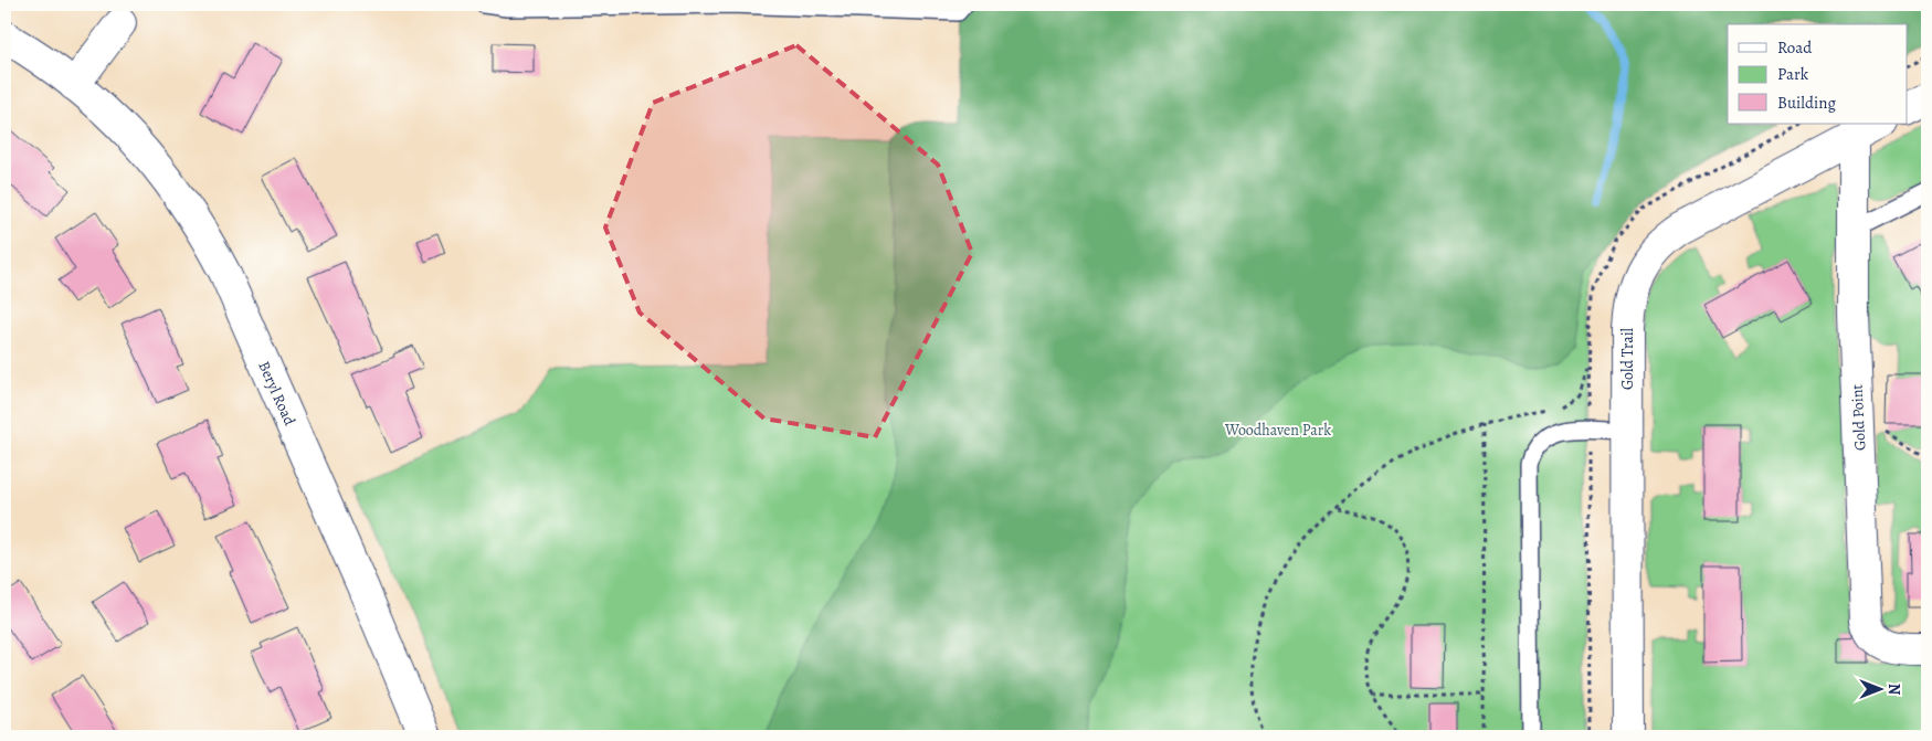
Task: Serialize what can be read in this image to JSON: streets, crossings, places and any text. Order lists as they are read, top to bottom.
{
  "streets": {
    "street": ["Gold Trail", "Beryl Road", "Gold Point"]
  },
  "crossings": [
    ["Gold Trail", "Gold Point"]
  ],
  "parks": ["Woodhaven Park"],
  "legend": ["Road", "Park", "Building"],
  "north": "right"
}
